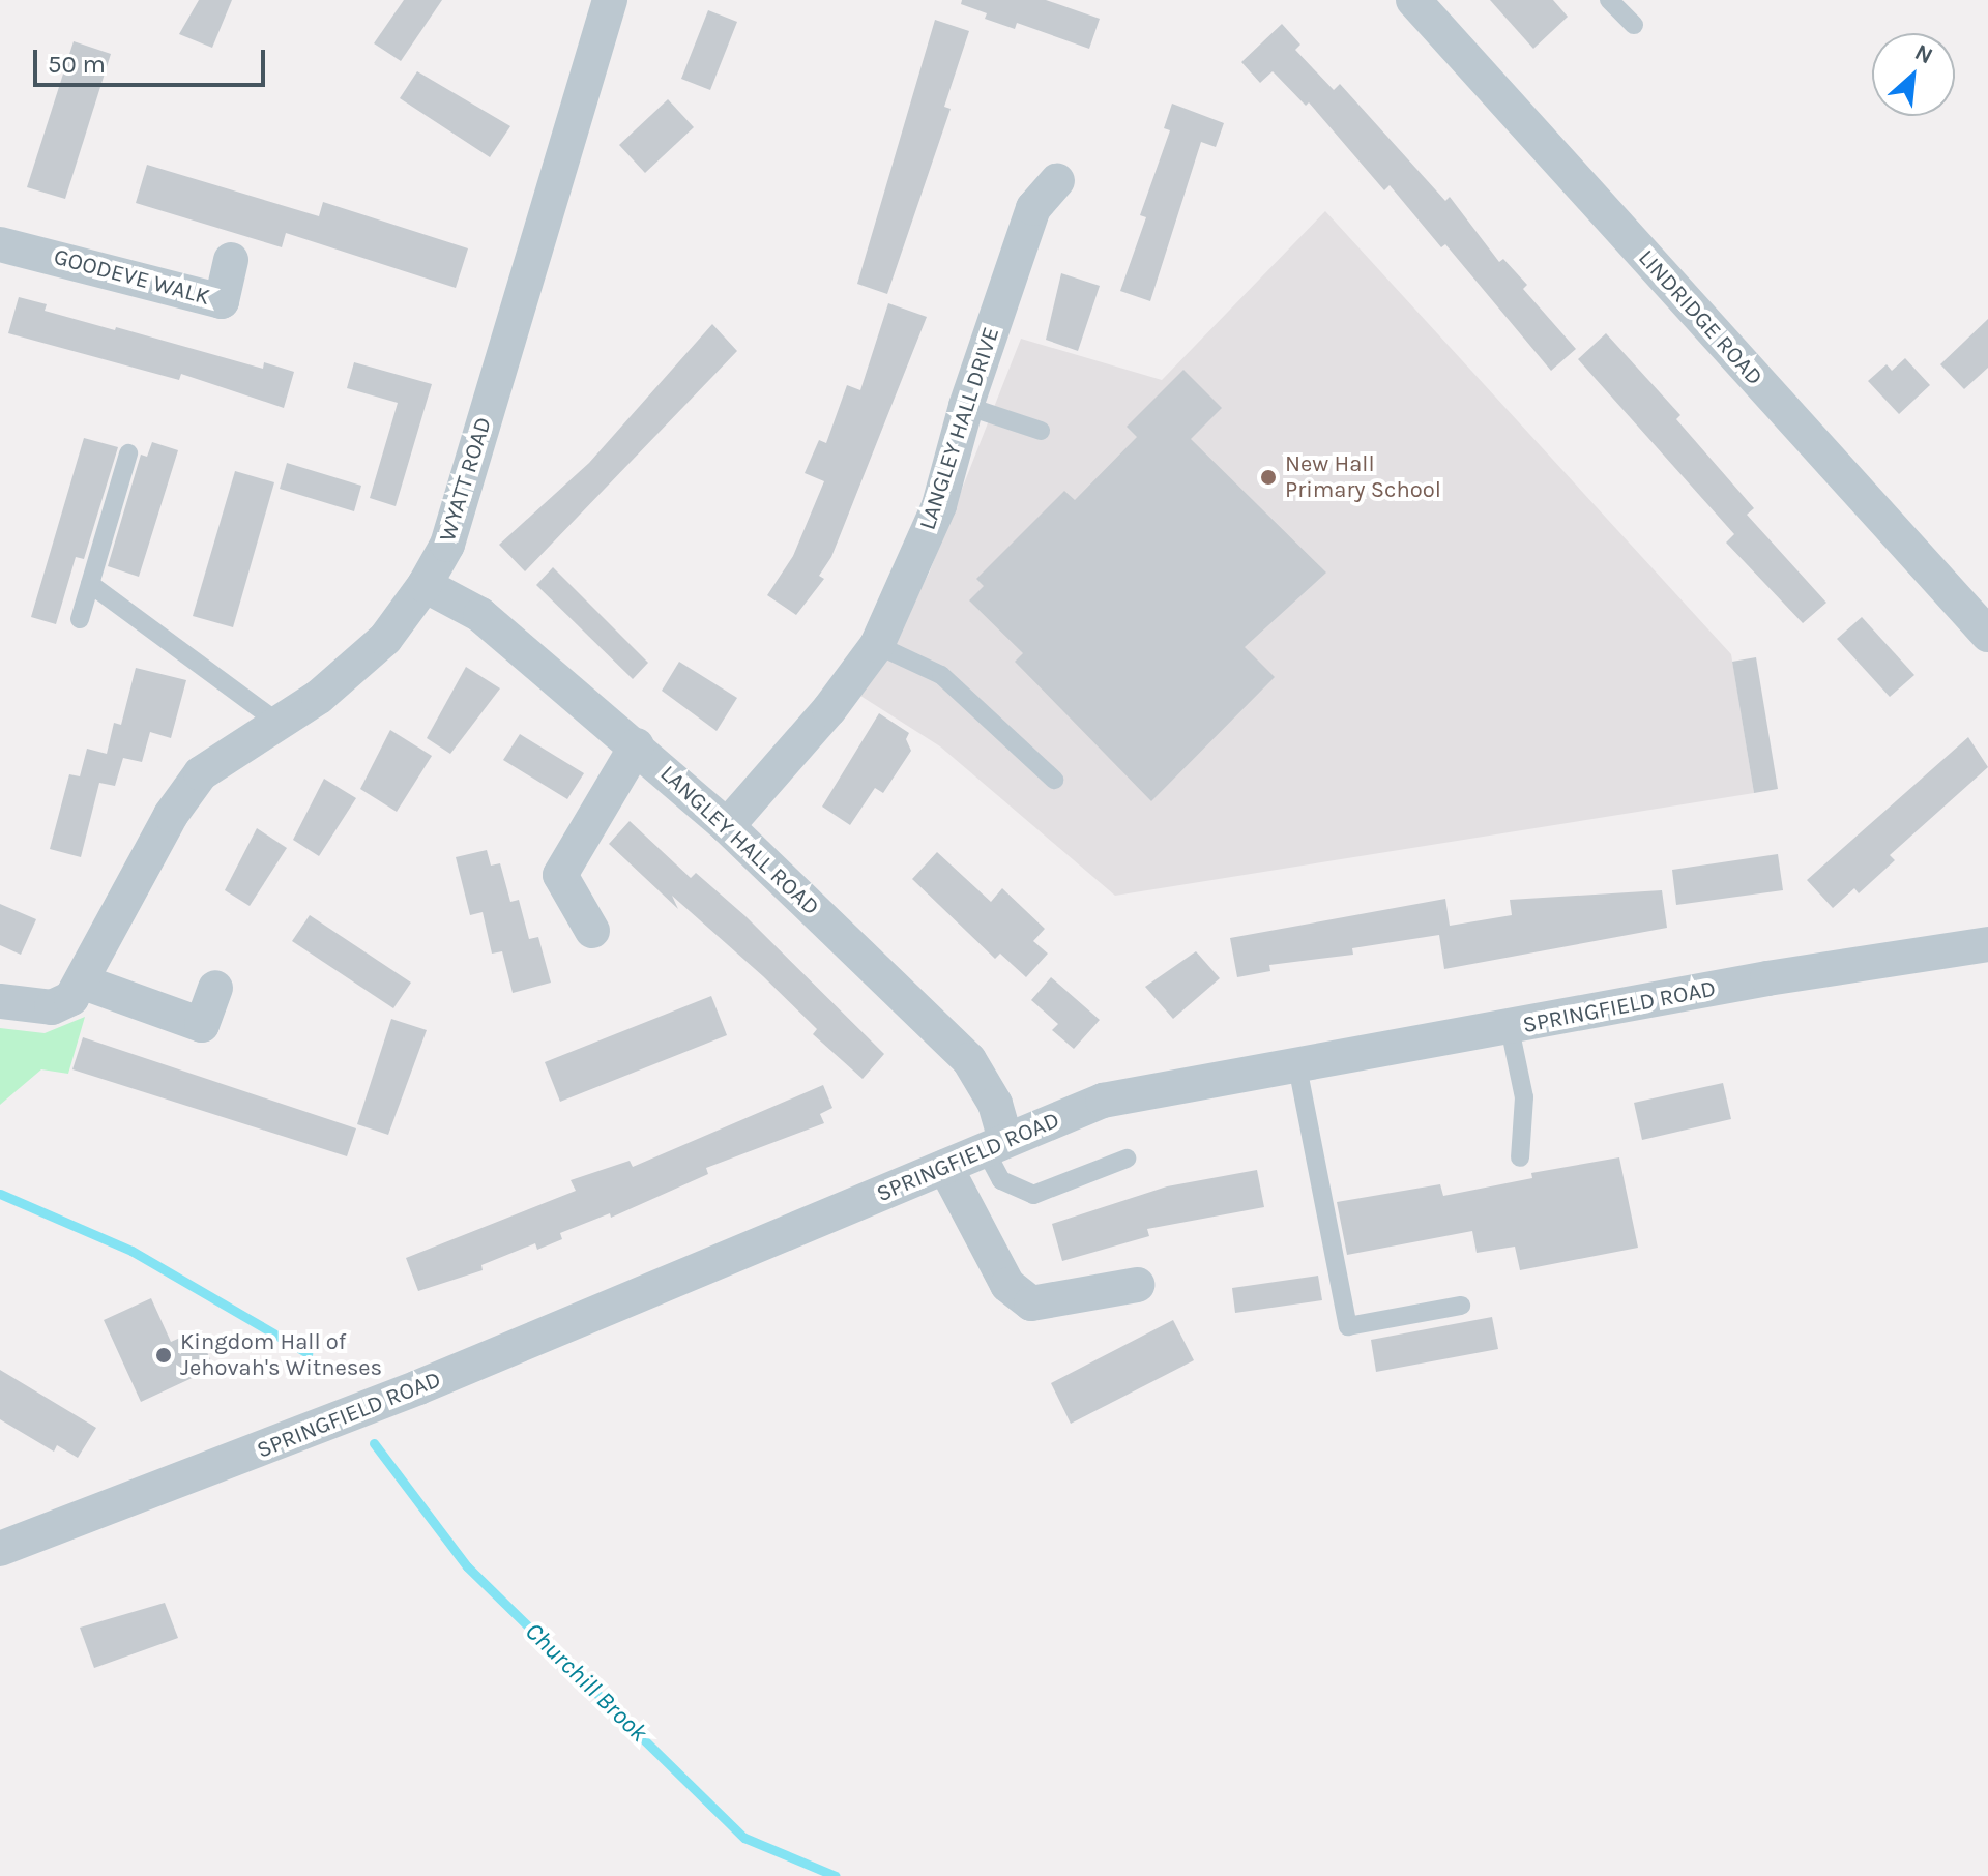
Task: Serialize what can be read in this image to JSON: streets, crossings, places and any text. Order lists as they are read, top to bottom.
{
  "streets": {
    "street": [
      "GOODEVE WALK",
      "LINDRIDGE ROAD",
      "LANGLEY HALL DRIVE",
      "WYATT ROAD",
      "LANGLEY HALL ROAD",
      "SPRINGFIELD ROAD"
    ]
  },
  "crossings": [
    ["LANGLEY HALL DRIVE", "LANGLEY HALL ROAD"],
    ["WYATT ROAD", "LANGLEY HALL ROAD"],
    ["LANGLEY HALL ROAD", "SPRINGFIELD ROAD"]
  ],
  "water": ["Churchill Brook"],
  "places": ["New Hall Primary School", "Kingdom Hall of Jehovah's Witneses"],
  "scale_bar": "50 m",
  "north": "top right"
}
